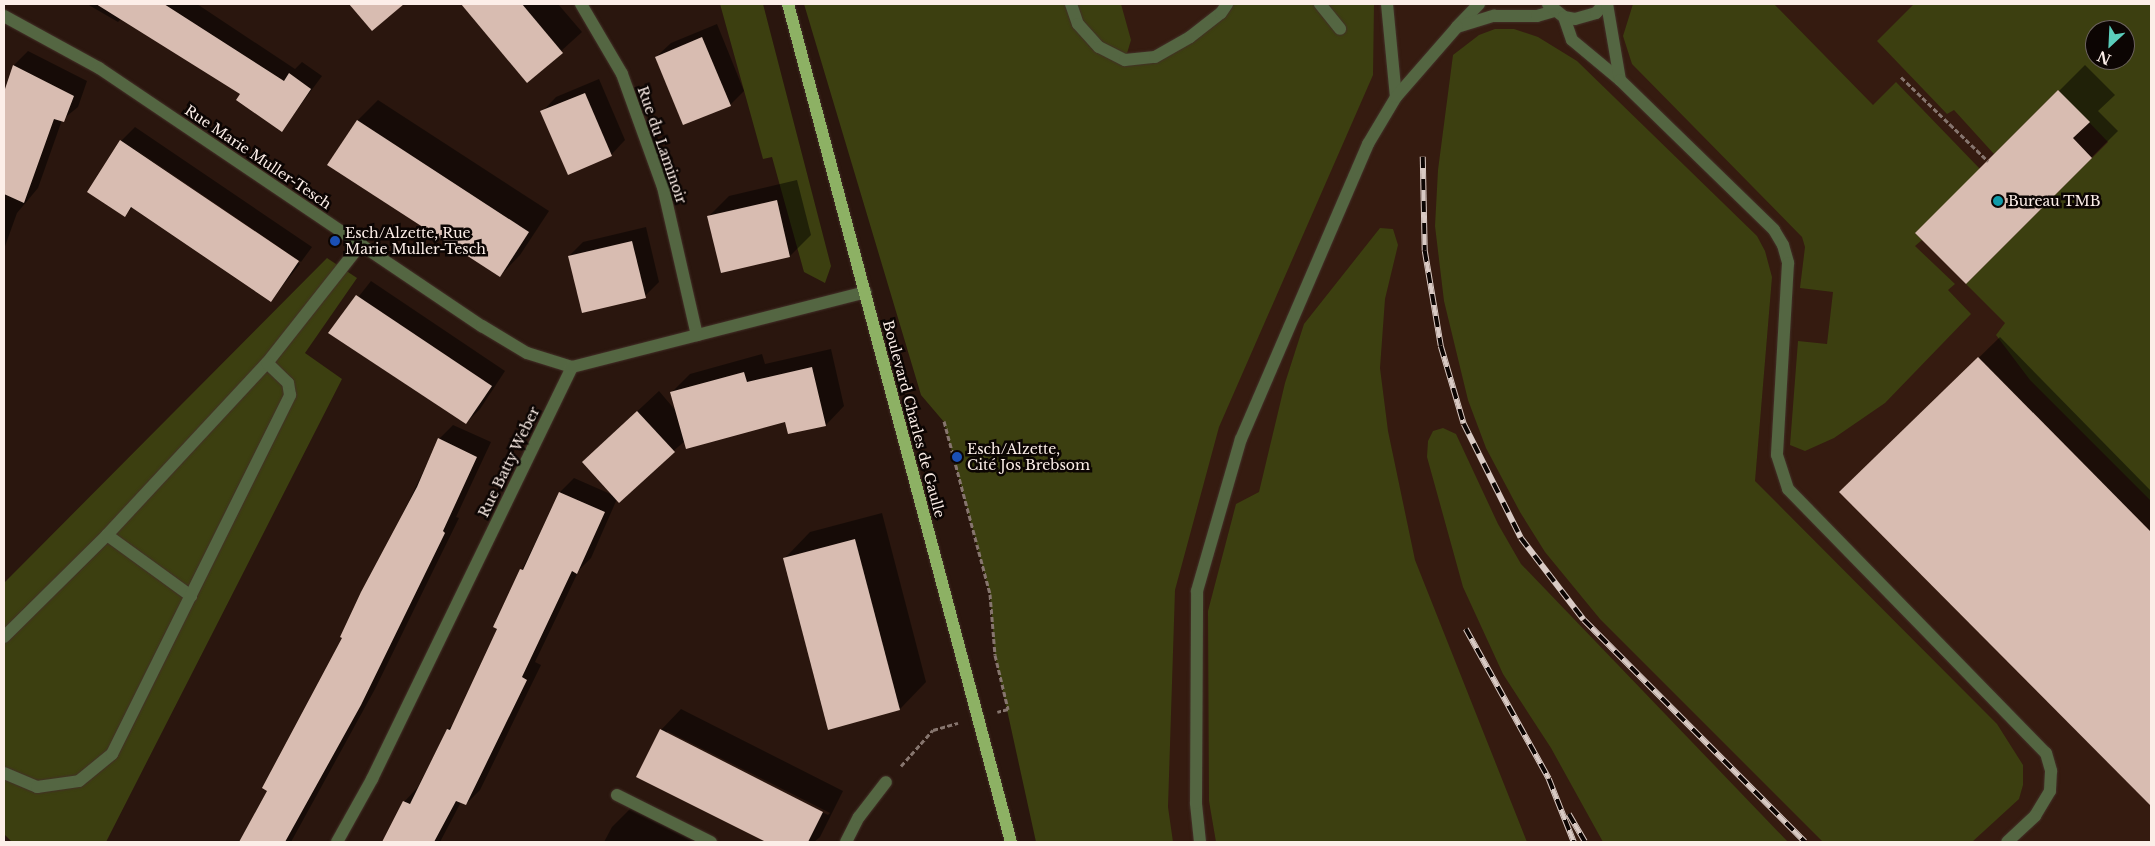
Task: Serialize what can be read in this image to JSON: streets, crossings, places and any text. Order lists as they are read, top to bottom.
{
  "streets": {
    "main road": ["Boulevard Charles de Gaulle"],
    "street": ["Rue du Laminoir", "Rue Marie Muller-Tesch", "Rue Batty Weber"]
  },
  "crossings": [
    ["Rue Marie Muller-Tesch", "Rue Batty Weber"]
  ],
  "places": ["Bureau TMB", "Esch/Alzette, Rue Marie Muller-Tesch", "Esch/Alzette, Cité Jos Brebsom"],
  "north": "bottom left"
}
